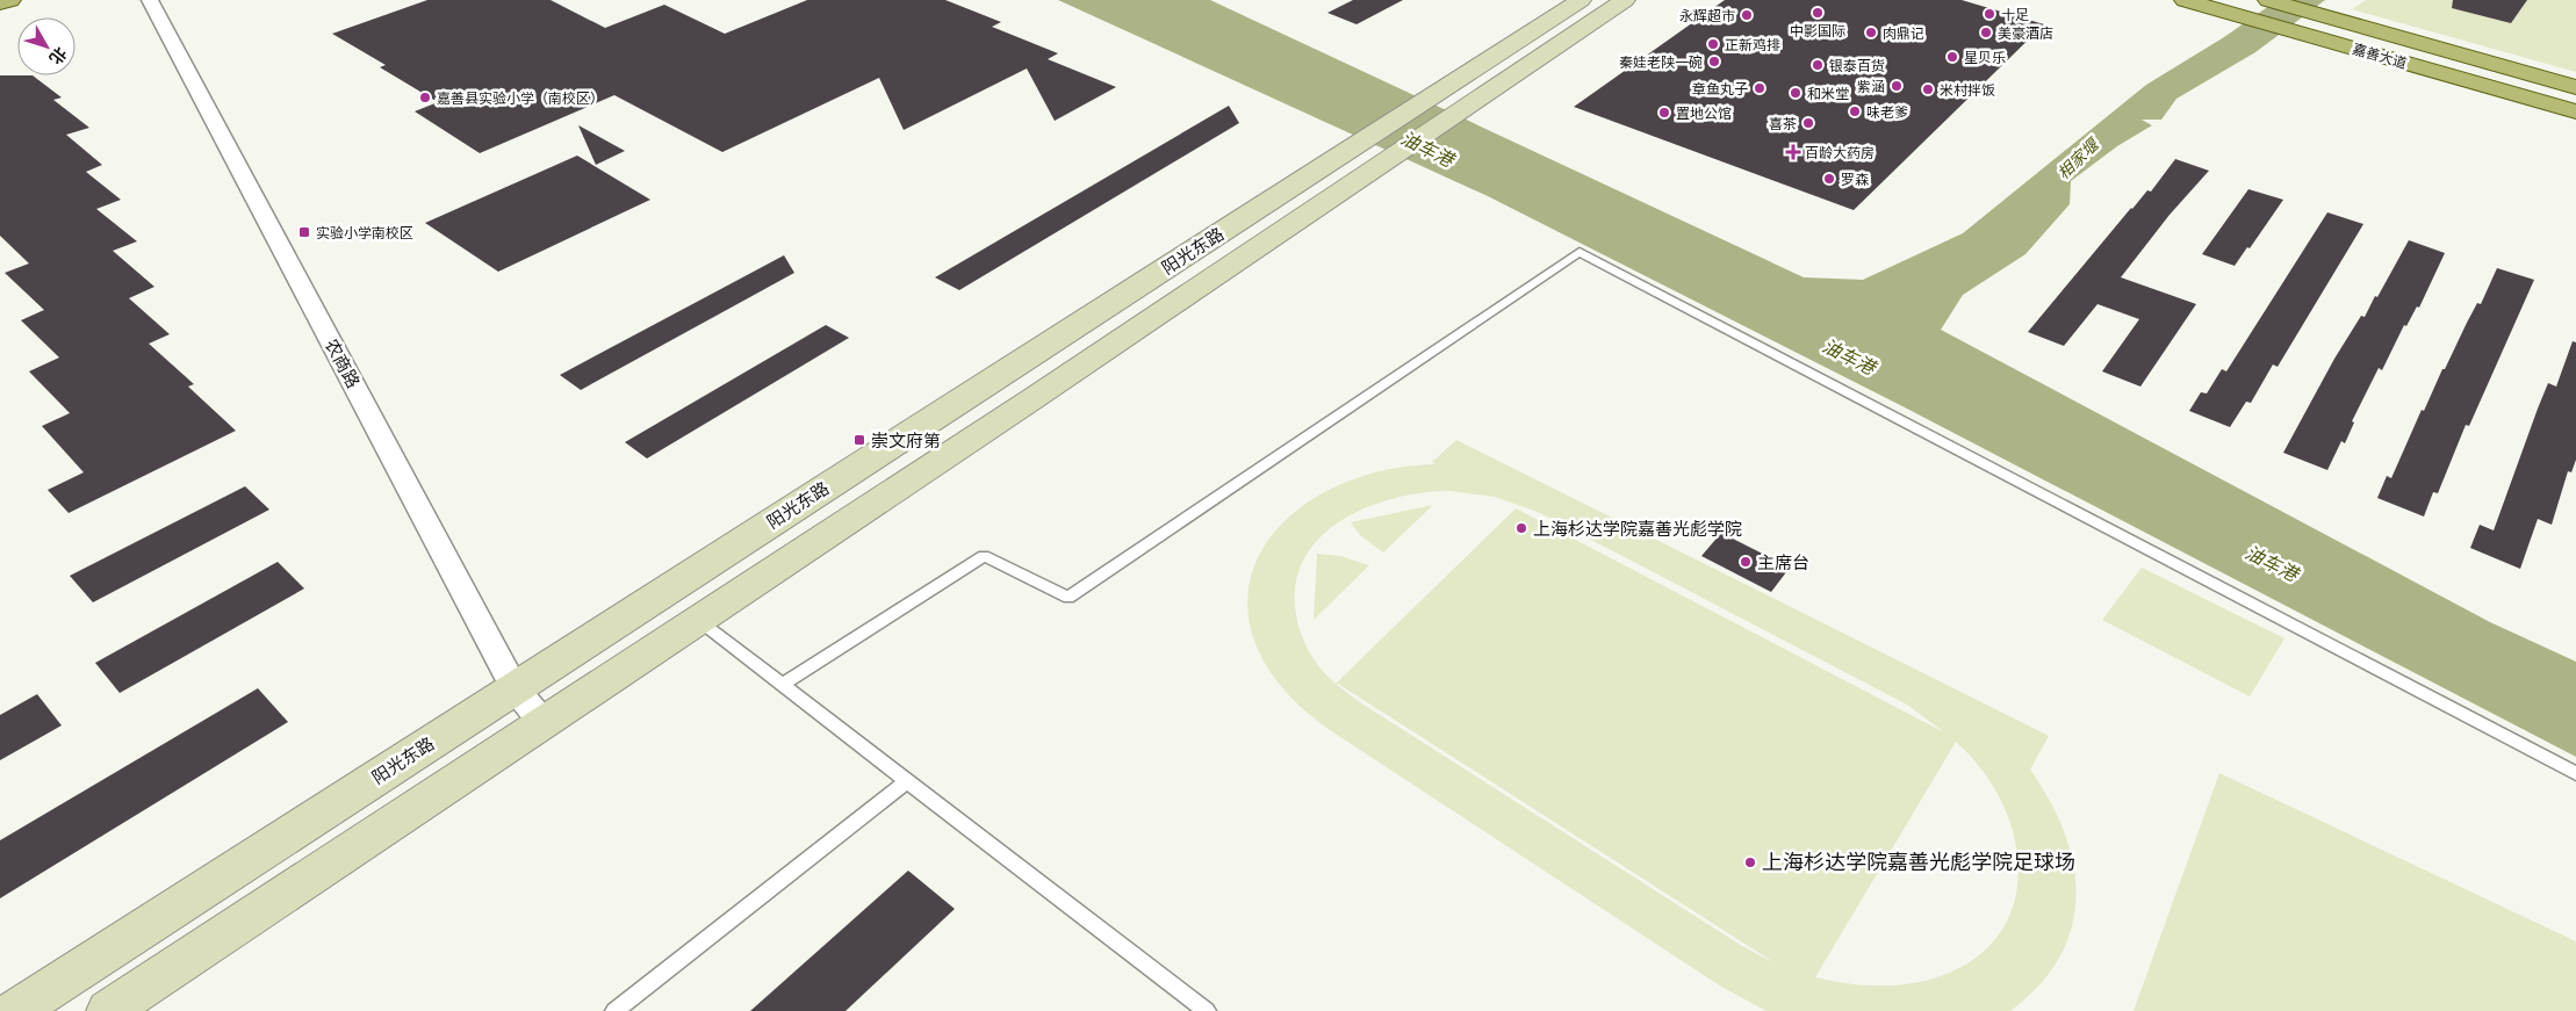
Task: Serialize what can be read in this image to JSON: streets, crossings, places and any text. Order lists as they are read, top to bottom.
{
  "streets": {
    "main road": ["嘉善大道", "阳光东路"],
    "street": ["农商路"]
  },
  "crossings": [
    ["阳光东路", "农商路"]
  ],
  "water": ["油车港", "相家堰"],
  "places": {
    "other": [
      "中影国际",
      "十足",
      "永辉超市",
      "肉鼎记",
      "美豪酒店",
      "正新鸡排",
      "星贝乐",
      "秦娃老陕一碗",
      "银泰百货",
      "紫涵",
      "章鱼丸子",
      "米村拌饭",
      "和米堂",
      "嘉善县实验小学（南校区）",
      "味老爹",
      "置地公馆",
      "喜茶",
      "罗森",
      "上海杉达学院嘉善光彪学院",
      "主席台",
      "上海杉达学院嘉善光彪学院足球场"
    ],
    "health": ["百龄大药房"],
    "transit": ["实验小学南校区", "崇文府第"]
  },
  "north": "bottom right"
}
